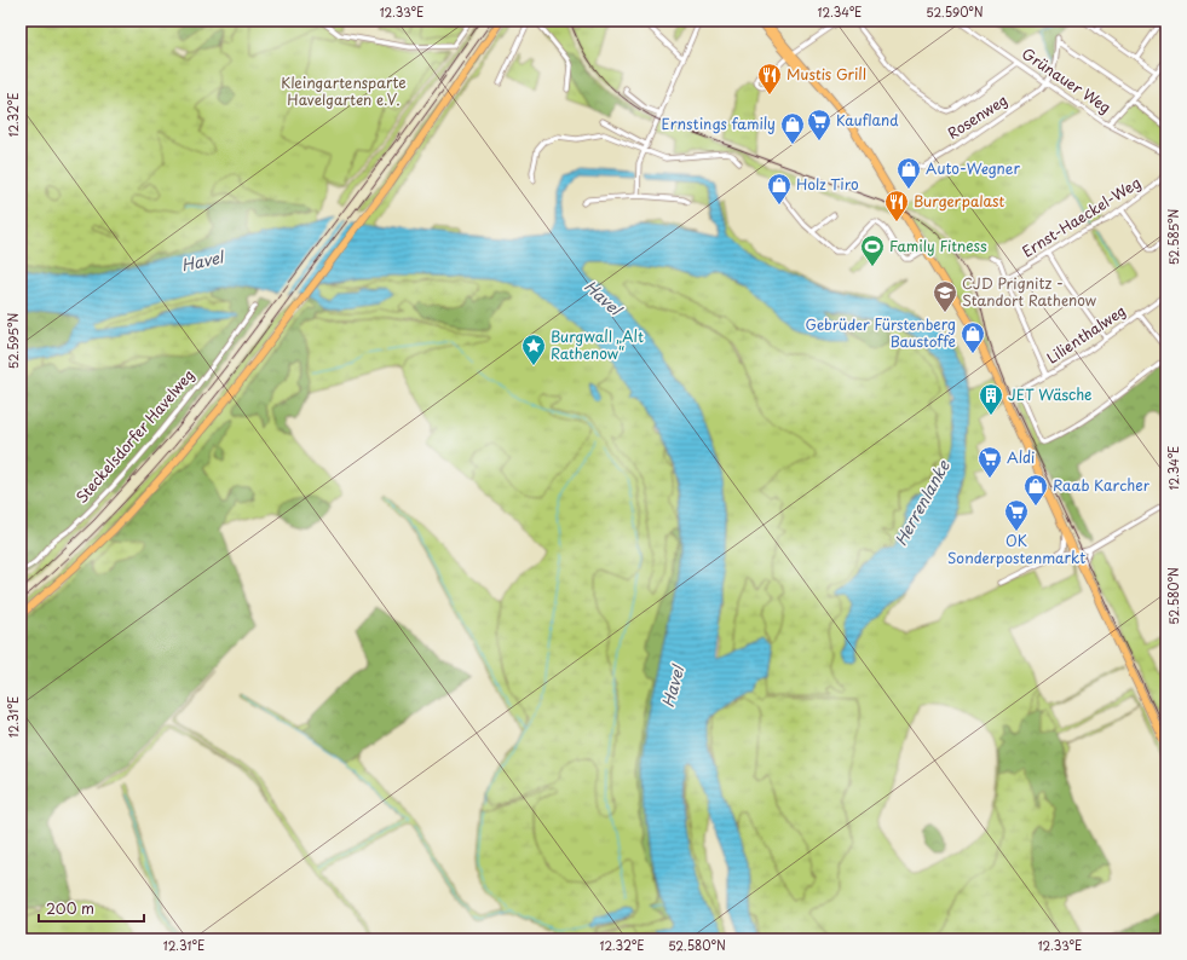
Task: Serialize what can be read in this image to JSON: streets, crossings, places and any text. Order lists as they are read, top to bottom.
{
  "streets": {
    "street": [
      "Grünauer Weg",
      "Rosenweg",
      "Ernst-Haeckel-Weg",
      "Lilienthalweg",
      "Steckelsdorfer Havelweg"
    ]
  },
  "crossings": [
    ["Grünauer Weg", "Rosenweg"]
  ],
  "water": ["Havel", "Herrenlanke"],
  "parks": ["Kleingartensparte Havelgarten e.V."],
  "places": {
    "restaurant": ["Mustis Grill", "Burgerpalast"],
    "supermarket": ["Kaufland", "Aldi", "OK Sonderpostenmarkt"],
    "shop": [
      "Ernstings family",
      "Auto-Wegner",
      "Holz Tiro",
      "Gebrüder Fürstenberg Baustoffe",
      "Raab Karcher"
    ],
    "sports": ["Family Fitness"],
    "school or university": ["CJD Prignitz - Standort Rathenow"],
    "place": ["Burgwall „Alt Rathenow“"],
    "building": ["JET Wäsche"]
  },
  "scale_bar": "200 m",
  "coordinates": [
    "12.33°E",
    "12.34°E",
    "52.590°N",
    "12.32°E",
    "52.585°N",
    "52.595°N",
    "52.580°N",
    "12.31°E"
  ]
}
